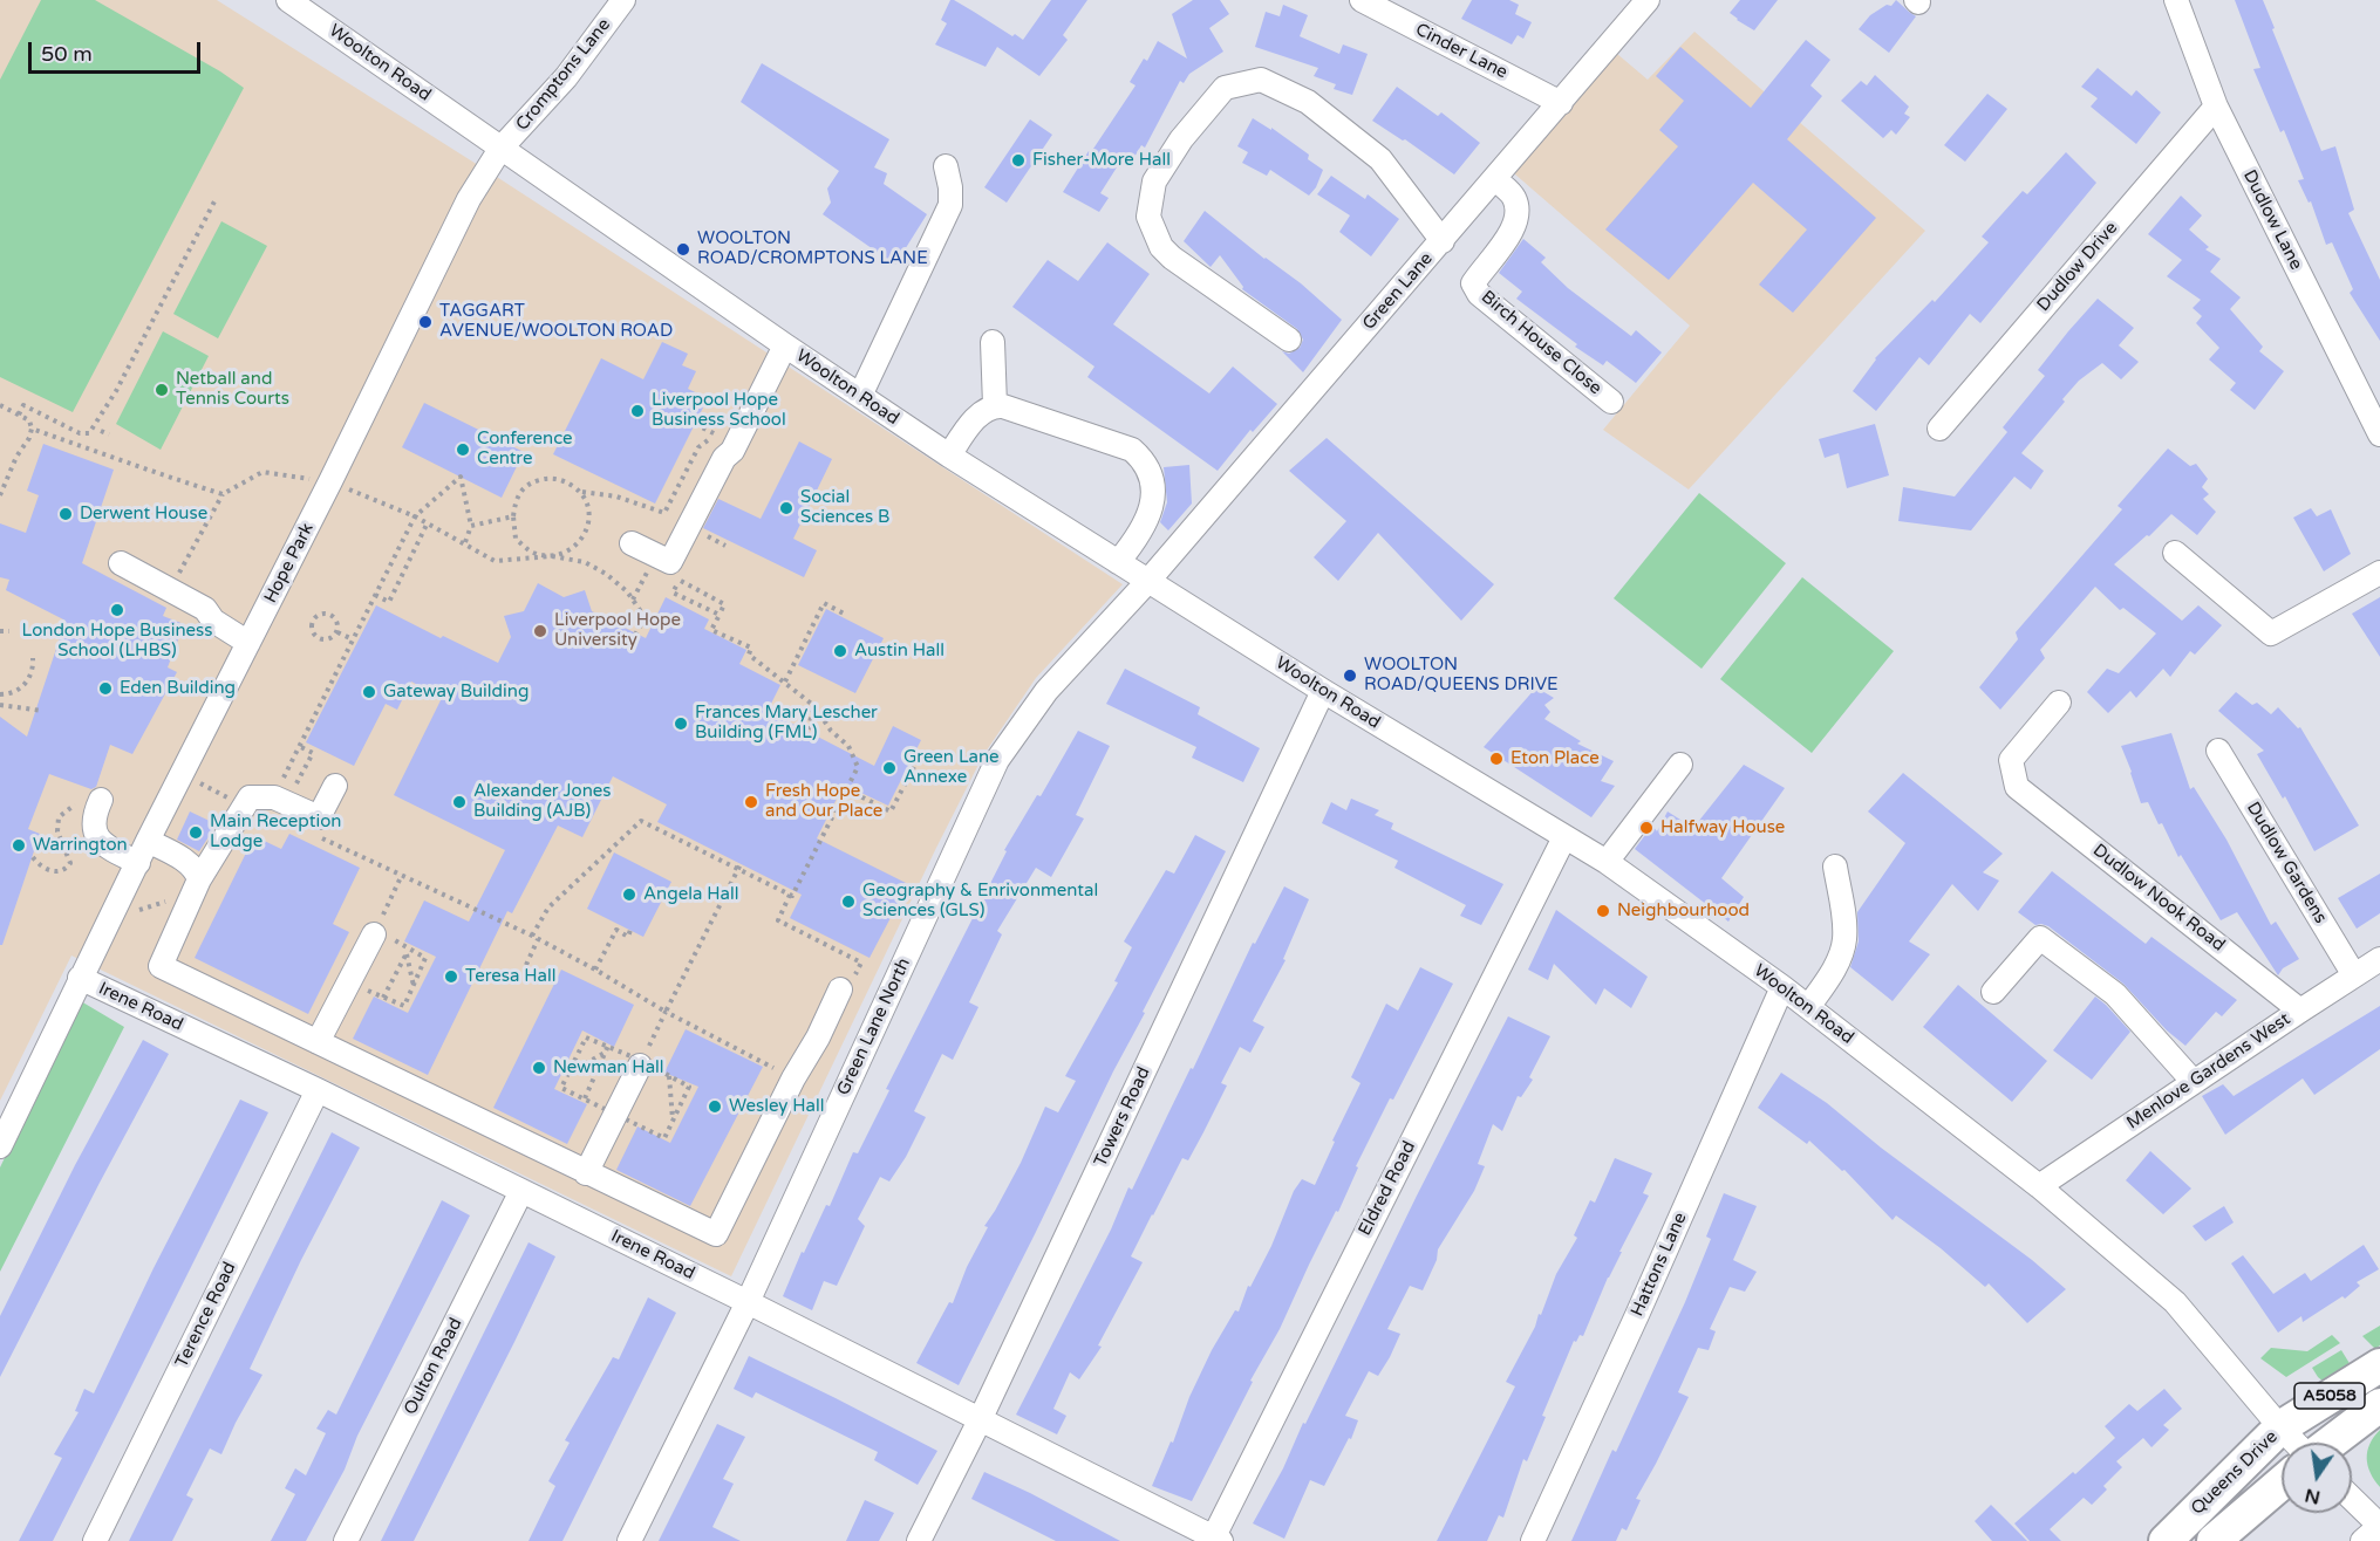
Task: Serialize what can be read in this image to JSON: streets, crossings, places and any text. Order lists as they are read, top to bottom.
{
  "streets": {
    "highway": ["A5058", "Queens Drive"],
    "street": [
      "Cinder Lane",
      "Woolton Road",
      "Cromptons Lane",
      "Dudlow Lane",
      "Dudlow Drive",
      "Green Lane",
      "Birch House Close",
      "Hope Park",
      "Dudlow Gardens",
      "Dudlow Nook Road",
      "Irene Road",
      "Green Lane North",
      "Menlove Gardens West",
      "Towers Road",
      "Eldred Road",
      "Hattons Lane",
      "Terence Road",
      "Oulton Road"
    ]
  },
  "crossings": [
    ["Cinder Lane", "Green Lane"],
    ["Woolton Road", "Cromptons Lane"],
    ["Woolton Road", "Green Lane"],
    ["Woolton Road", "Hope Park"],
    ["Woolton Road", "Green Lane North"],
    ["Woolton Road", "Menlove Gardens West"],
    ["Woolton Road", "Towers Road"],
    ["Woolton Road", "Eldred Road"],
    ["Woolton Road", "Hattons Lane"],
    ["Woolton Road", "Queens Drive"],
    ["Cromptons Lane", "Hope Park"],
    ["Dudlow Lane", "Dudlow Drive"],
    ["Green Lane", "Birch House Close"],
    ["Green Lane", "Green Lane North"],
    ["Hope Park", "Irene Road"],
    ["Dudlow Gardens", "Menlove Gardens West"],
    ["Dudlow Nook Road", "Menlove Gardens West"],
    ["Irene Road", "Green Lane North"],
    ["Irene Road", "Towers Road"],
    ["Irene Road", "Eldred Road"],
    ["Irene Road", "Terence Road"],
    ["Irene Road", "Oulton Road"]
  ],
  "places": [
    "Fisher-More Hall",
    "WOOLTON ROAD/CROMPTONS LANE",
    "TAGGART AVENUE/WOOLTON ROAD",
    "Netball and Tennis Courts",
    "Liverpool Hope Business School",
    "Conference Centre",
    "Social Sciences B",
    "Derwent House",
    "London Hope Business School (LHBS)",
    "Liverpool Hope University",
    "Austin Hall",
    "WOOLTON ROAD/QUEENS DRIVE",
    "Eden Building",
    "Gateway Building",
    "Frances Mary Lescher Building (FML)",
    "Eton Place",
    "Green Lane Annexe",
    "Alexander Jones Building (AJB)",
    "Fresh Hope and Our Place",
    "Halfway House",
    "Main Reception Lodge",
    "Warrington",
    "Angela Hall",
    "Geography & Enrivonmental Sciences (GLS)",
    "Neighbourhood",
    "Teresa Hall",
    "Newman Hall",
    "Wesley Hall"
  ],
  "scale_bar": "50 m",
  "north": "bottom"
}
